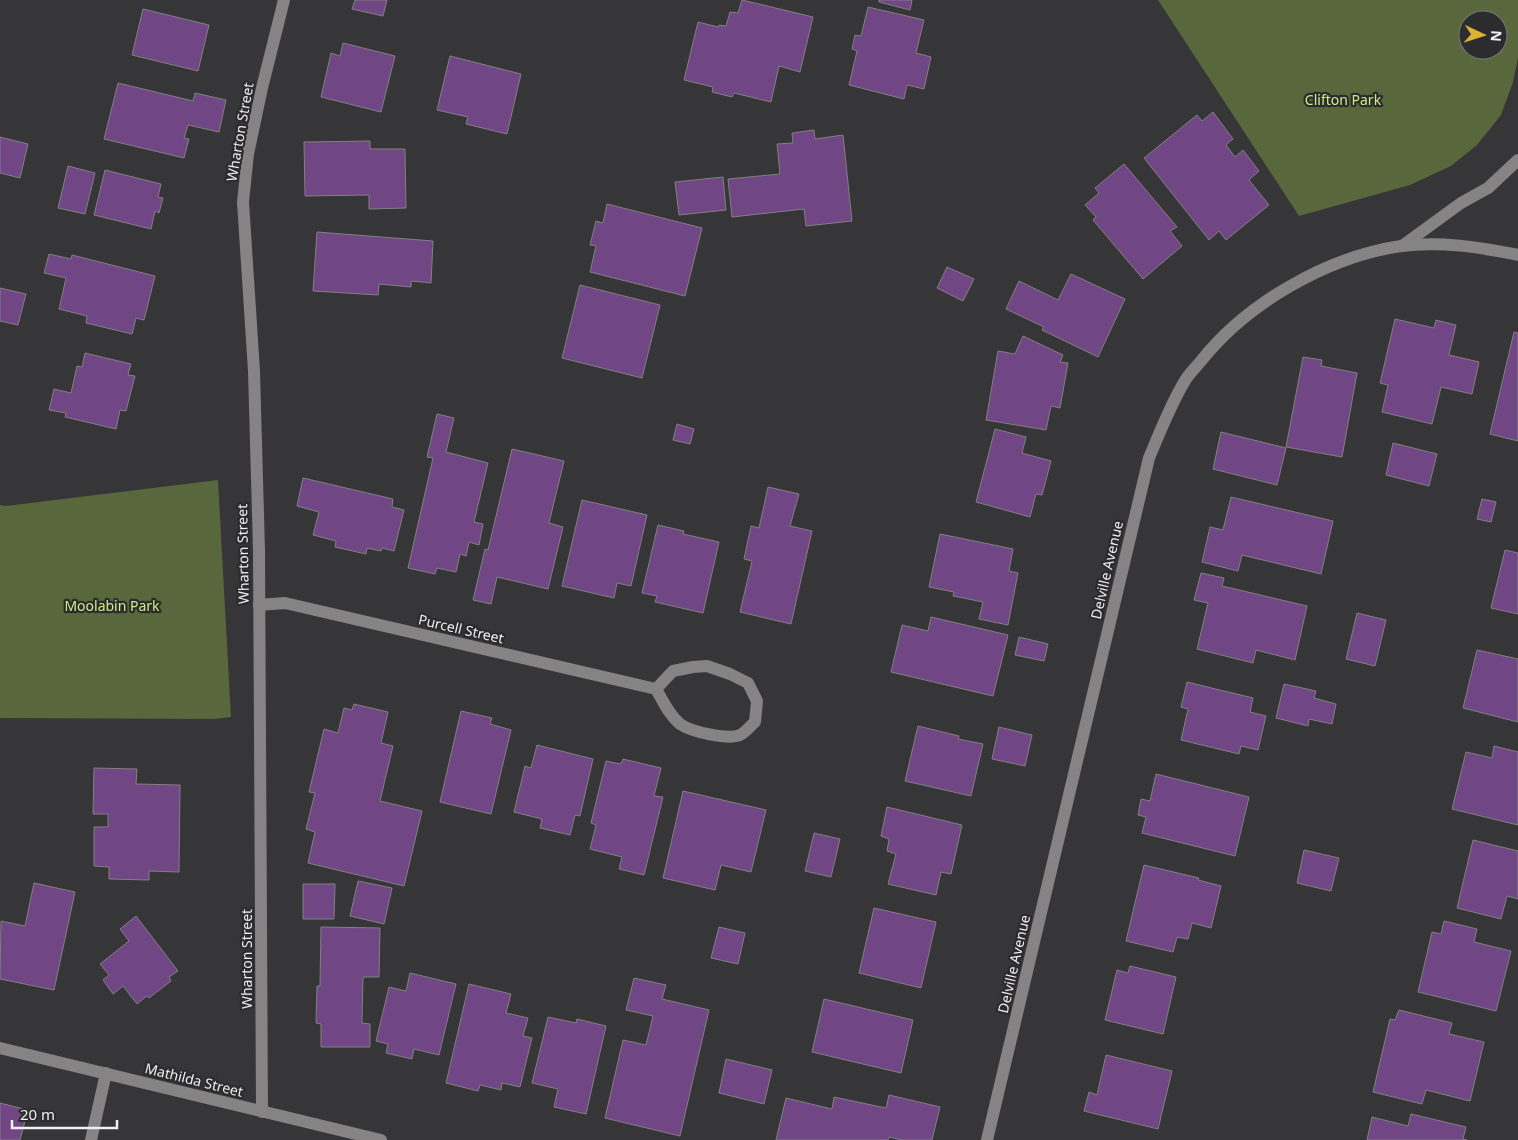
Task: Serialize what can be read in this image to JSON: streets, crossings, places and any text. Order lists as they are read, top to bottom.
{
  "streets": {
    "street": [
      "Wharton Street",
      "Delville Avenue",
      "Purcell Street",
      "Mathilda Street"
    ]
  },
  "crossings": [
    ["Wharton Street", "Purcell Street"],
    ["Wharton Street", "Mathilda Street"]
  ],
  "parks": ["Clifton Park", "Moolabin Park"],
  "scale_bar": "20 m",
  "north": "right"
}
